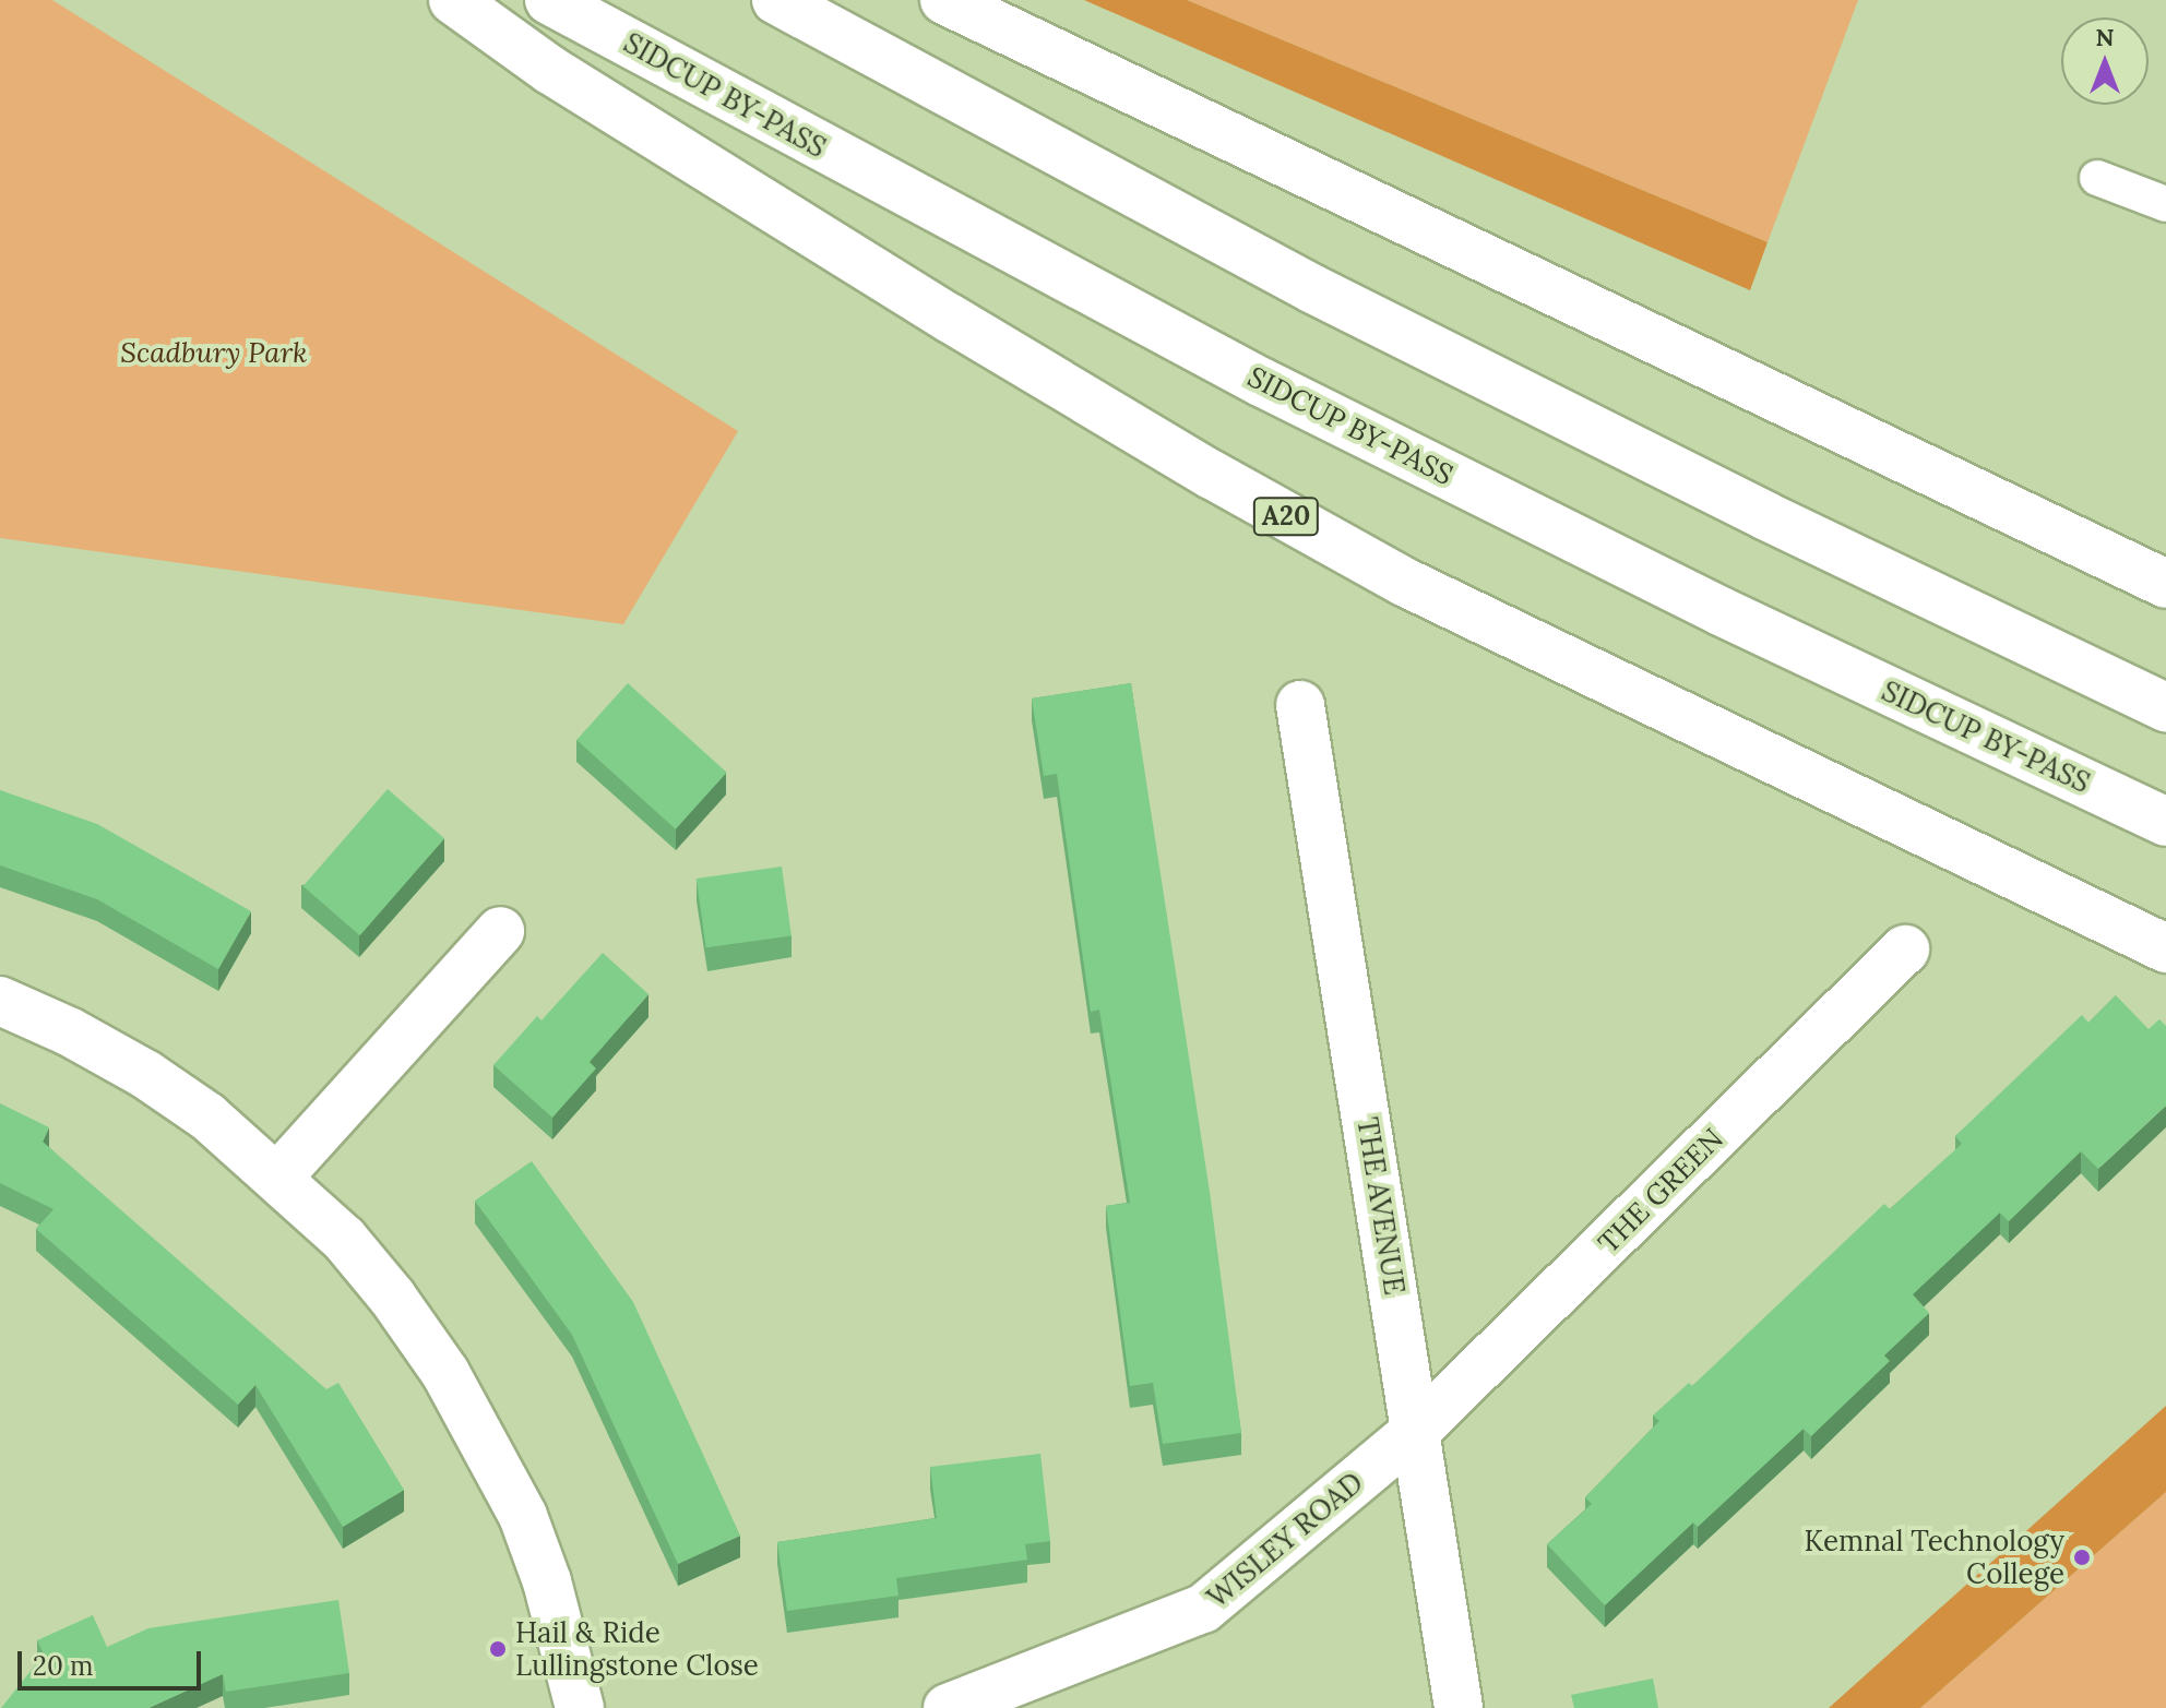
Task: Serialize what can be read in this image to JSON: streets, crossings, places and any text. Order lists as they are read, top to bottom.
{
  "streets": {
    "main road": [
      "SIDCUP BY-PASS",
      "A20",
      "THE GREEN",
      "THE AVENUE",
      "WISLEY ROAD"
    ]
  },
  "crossings": [
    ["THE GREEN", "THE AVENUE"],
    ["THE GREEN", "WISLEY ROAD"],
    ["THE AVENUE", "WISLEY ROAD"]
  ],
  "parks": ["Scadbury Park"],
  "places": ["Kemnal Technology College", "Hail & Ride Lullingstone Close"],
  "scale_bar": "20 m",
  "north": "top"
}
